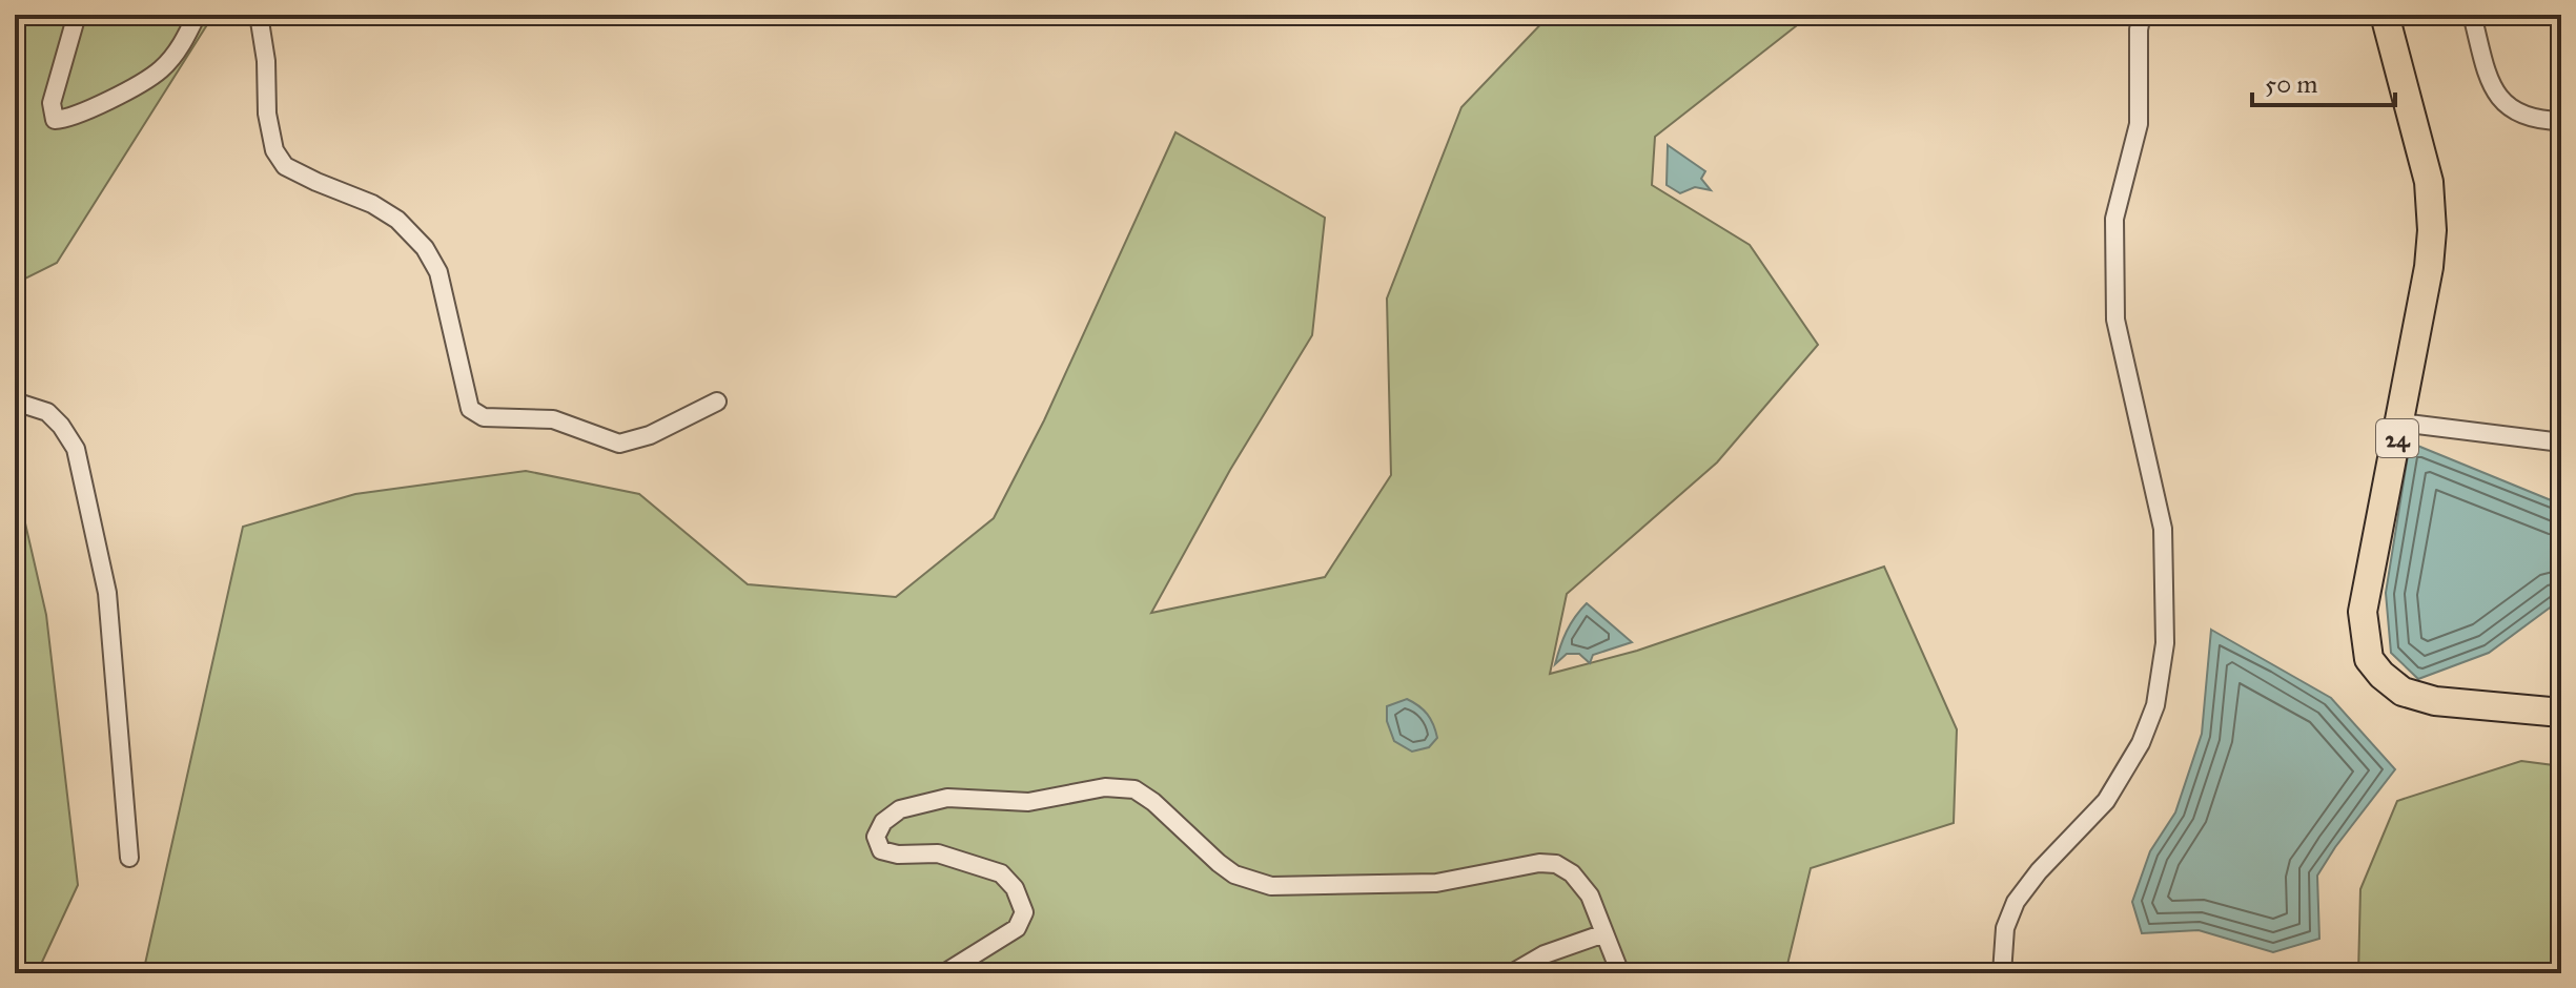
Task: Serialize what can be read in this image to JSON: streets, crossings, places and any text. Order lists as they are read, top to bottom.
{
  "streets": {
    "main road": ["24"]
  },
  "scale_bar": "50 m"
}
